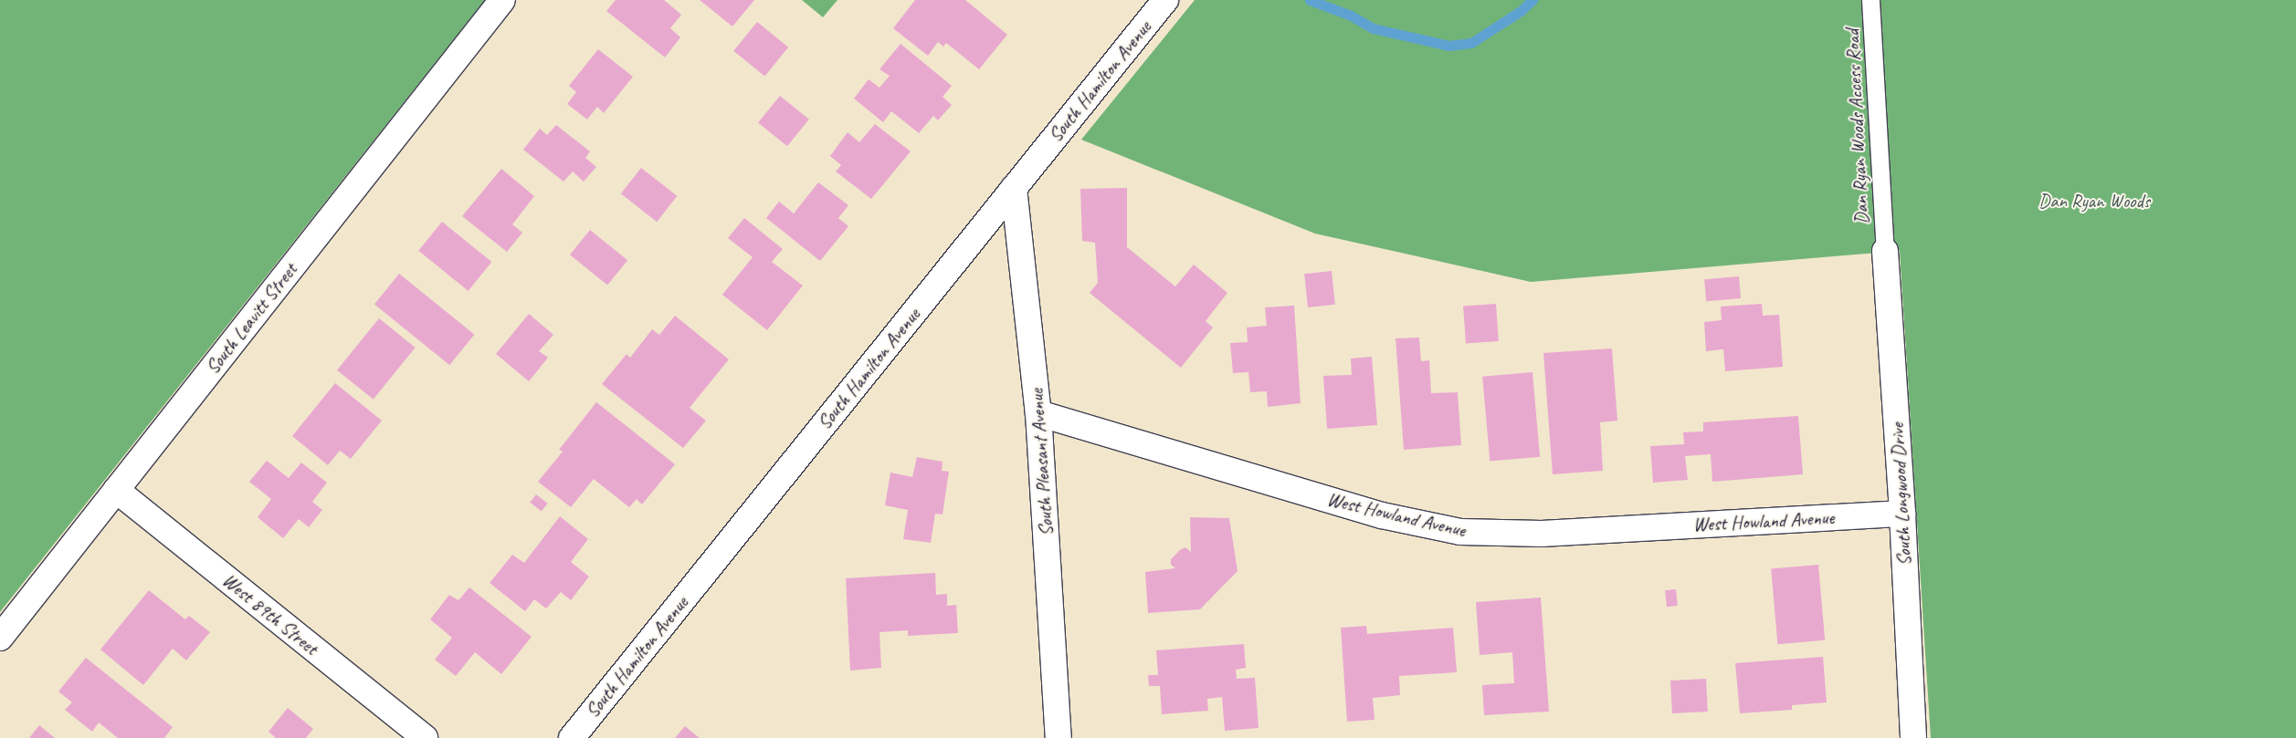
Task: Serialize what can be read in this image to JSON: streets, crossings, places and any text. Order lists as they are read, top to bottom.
{
  "streets": {
    "street": [
      "South Hamilton Avenue",
      "South Leavitt Street",
      "South Pleasant Avenue",
      "South Longwood Drive",
      "West Howland Avenue",
      "West 89th Street"
    ],
    "lane": ["Dan Ryan Woods Access Road"]
  },
  "crossings": [
    ["South Hamilton Avenue", "South Pleasant Avenue"],
    ["Dan Ryan Woods Access Road", "South Longwood Drive"],
    ["South Leavitt Street", "West 89th Street"],
    ["South Pleasant Avenue", "West Howland Avenue"],
    ["South Longwood Drive", "West Howland Avenue"]
  ],
  "parks": ["Dan Ryan Woods"]
}
